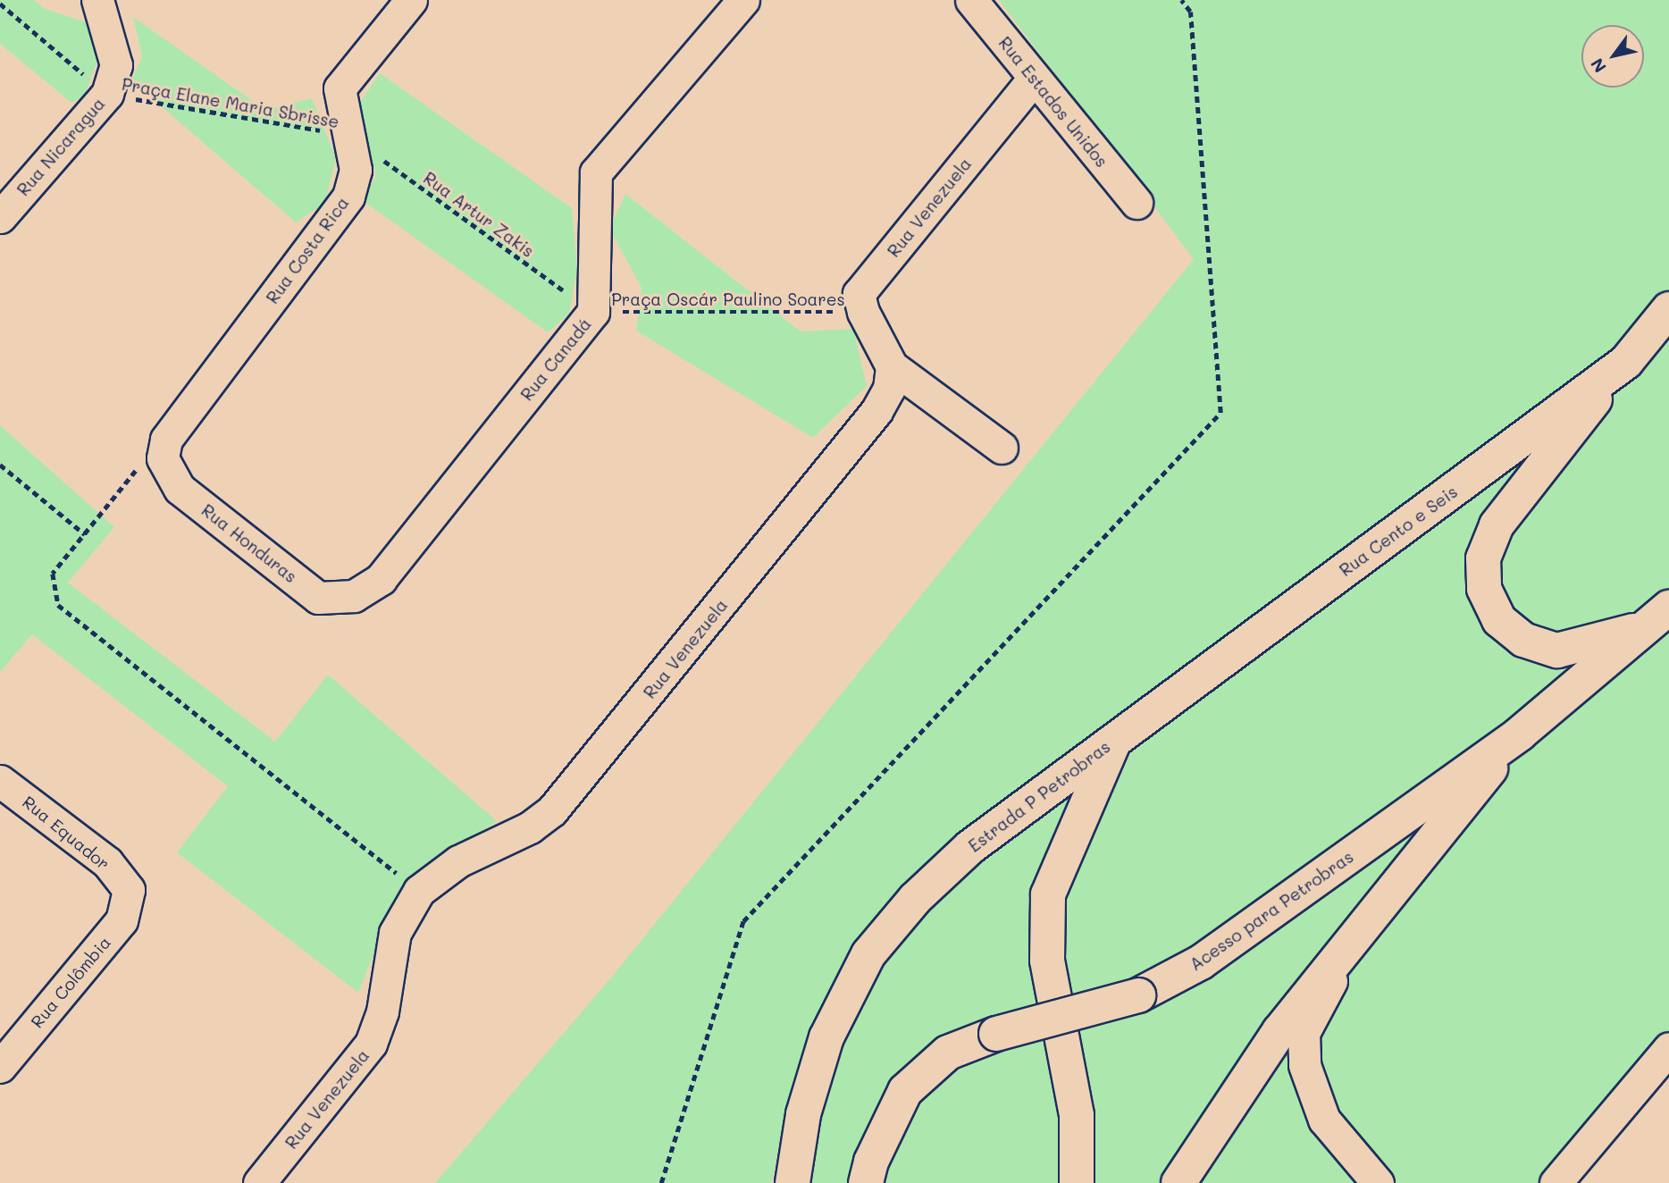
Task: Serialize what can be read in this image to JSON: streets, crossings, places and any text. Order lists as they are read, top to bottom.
{
  "streets": {
    "main road": ["Rua Cento e Seis", "Estrada P Petrobras", "Acesso para Petrobras"],
    "street": [
      "Rua Estados Unidos",
      "Rua Nicaragua",
      "Rua Venezuela",
      "Rua Costa Rica",
      "Rua Canadá",
      "Rua Honduras",
      "Rua Equador",
      "Rua Colômbia"
    ],
    "path": ["Praça Elane Maria Sbrisse", "Rua Artur Zakis", "Praça Oscár Paulino Soares"]
  },
  "crossings": [
    ["Rua Estados Unidos", "Rua Venezuela"],
    ["Praça Elane Maria Sbrisse", "Rua Nicaragua"],
    ["Praça Elane Maria Sbrisse", "Rua Artur Zakis"],
    ["Praça Elane Maria Sbrisse", "Rua Costa Rica"],
    ["Rua Venezuela", "Praça Oscár Paulino Soares"],
    ["Rua Artur Zakis", "Rua Costa Rica"],
    ["Rua Artur Zakis", "Praça Oscár Paulino Soares"],
    ["Rua Artur Zakis", "Rua Canadá"],
    ["Rua Costa Rica", "Rua Honduras"],
    ["Praça Oscár Paulino Soares", "Rua Canadá"],
    ["Rua Canadá", "Rua Honduras"],
    ["Rua Cento e Seis", "Estrada P Petrobras"],
    ["Rua Equador", "Rua Colômbia"]
  ],
  "north": "bottom left"
}
